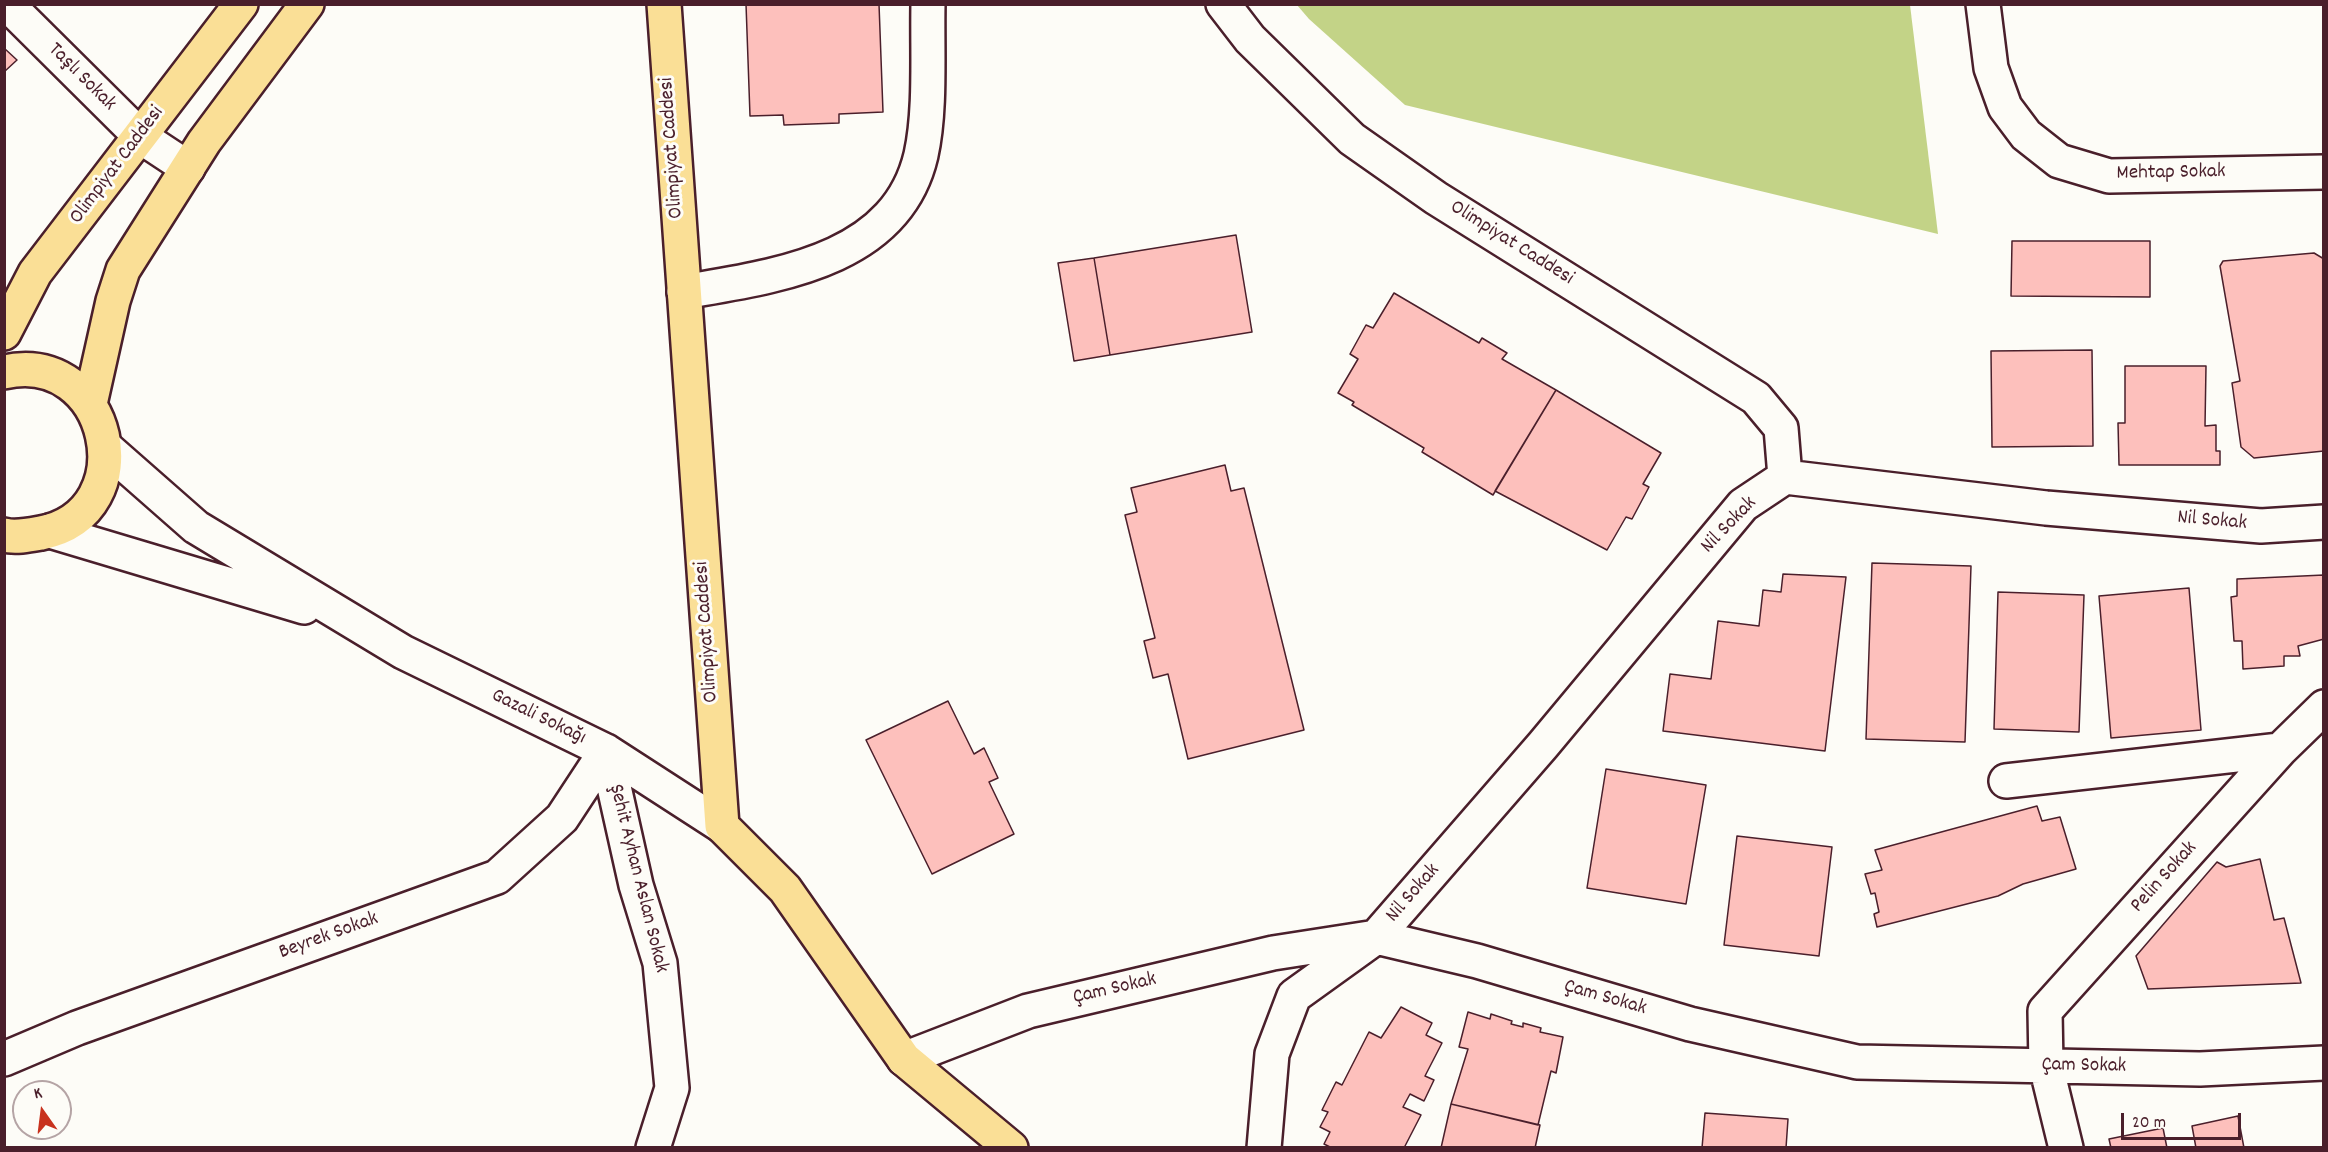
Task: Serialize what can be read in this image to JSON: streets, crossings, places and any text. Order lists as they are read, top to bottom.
{
  "streets": {
    "main road": ["Olimpiyat Caddesi"],
    "street": [
      "Taşlı Sokak",
      "Mehtap Sokak",
      "Nil Sokak",
      "Gazali Sokağı",
      "Pelin Sokak",
      "Şehit Ayhan Aslan Sokak",
      "Beyrek Sokak",
      "Çam Sokak"
    ]
  },
  "crossings": [
    ["Taşlı Sokak", "Olimpiyat Caddesi"],
    ["Olimpiyat Caddesi", "Nil Sokak"],
    ["Olimpiyat Caddesi", "Gazali Sokağı"],
    ["Nil Sokak", "Çam Sokak"],
    ["Gazali Sokağı", "Şehit Ayhan Aslan Sokak"],
    ["Gazali Sokağı", "Beyrek Sokak"],
    ["Pelin Sokak", "Çam Sokak"],
    ["Şehit Ayhan Aslan Sokak", "Beyrek Sokak"]
  ],
  "scale_bar": "20 m",
  "north": "top"
}
